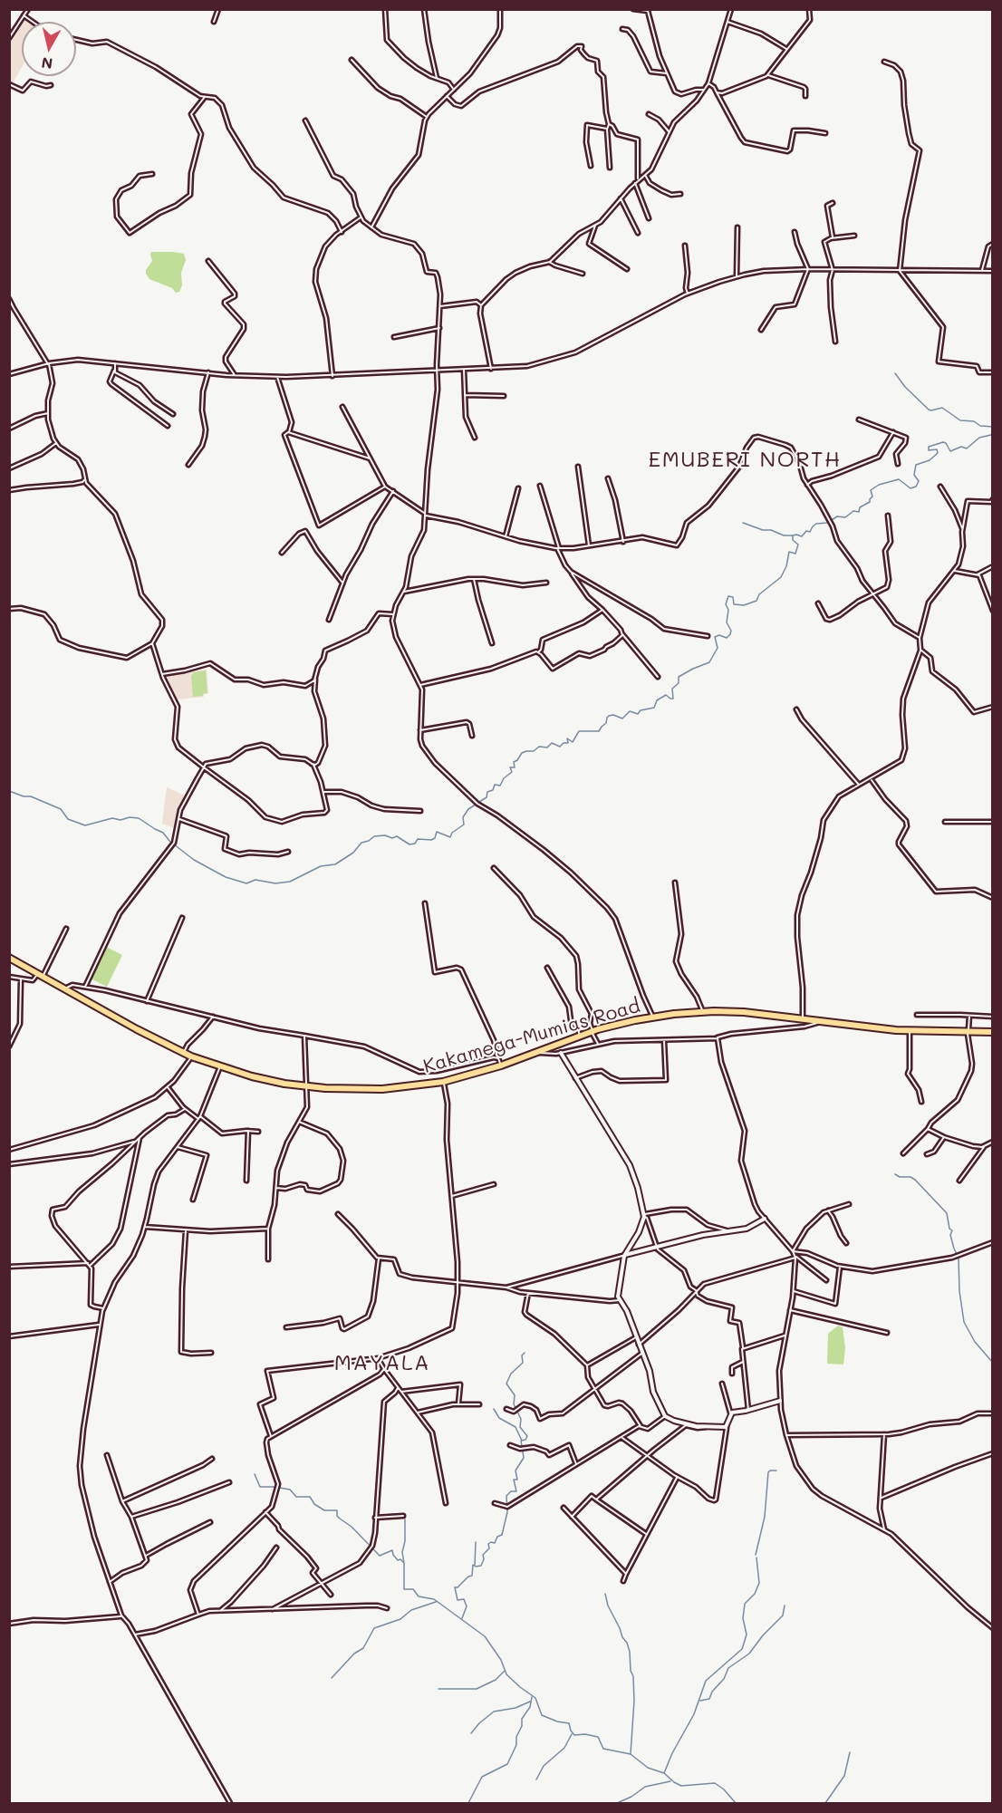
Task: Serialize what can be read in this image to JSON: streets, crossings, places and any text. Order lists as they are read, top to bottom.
{
  "streets": {
    "highway": ["Kakamega-Mumias Road"]
  },
  "districts": ["EMUBERI NORTH", "MAYALA"],
  "north": "bottom"
}
